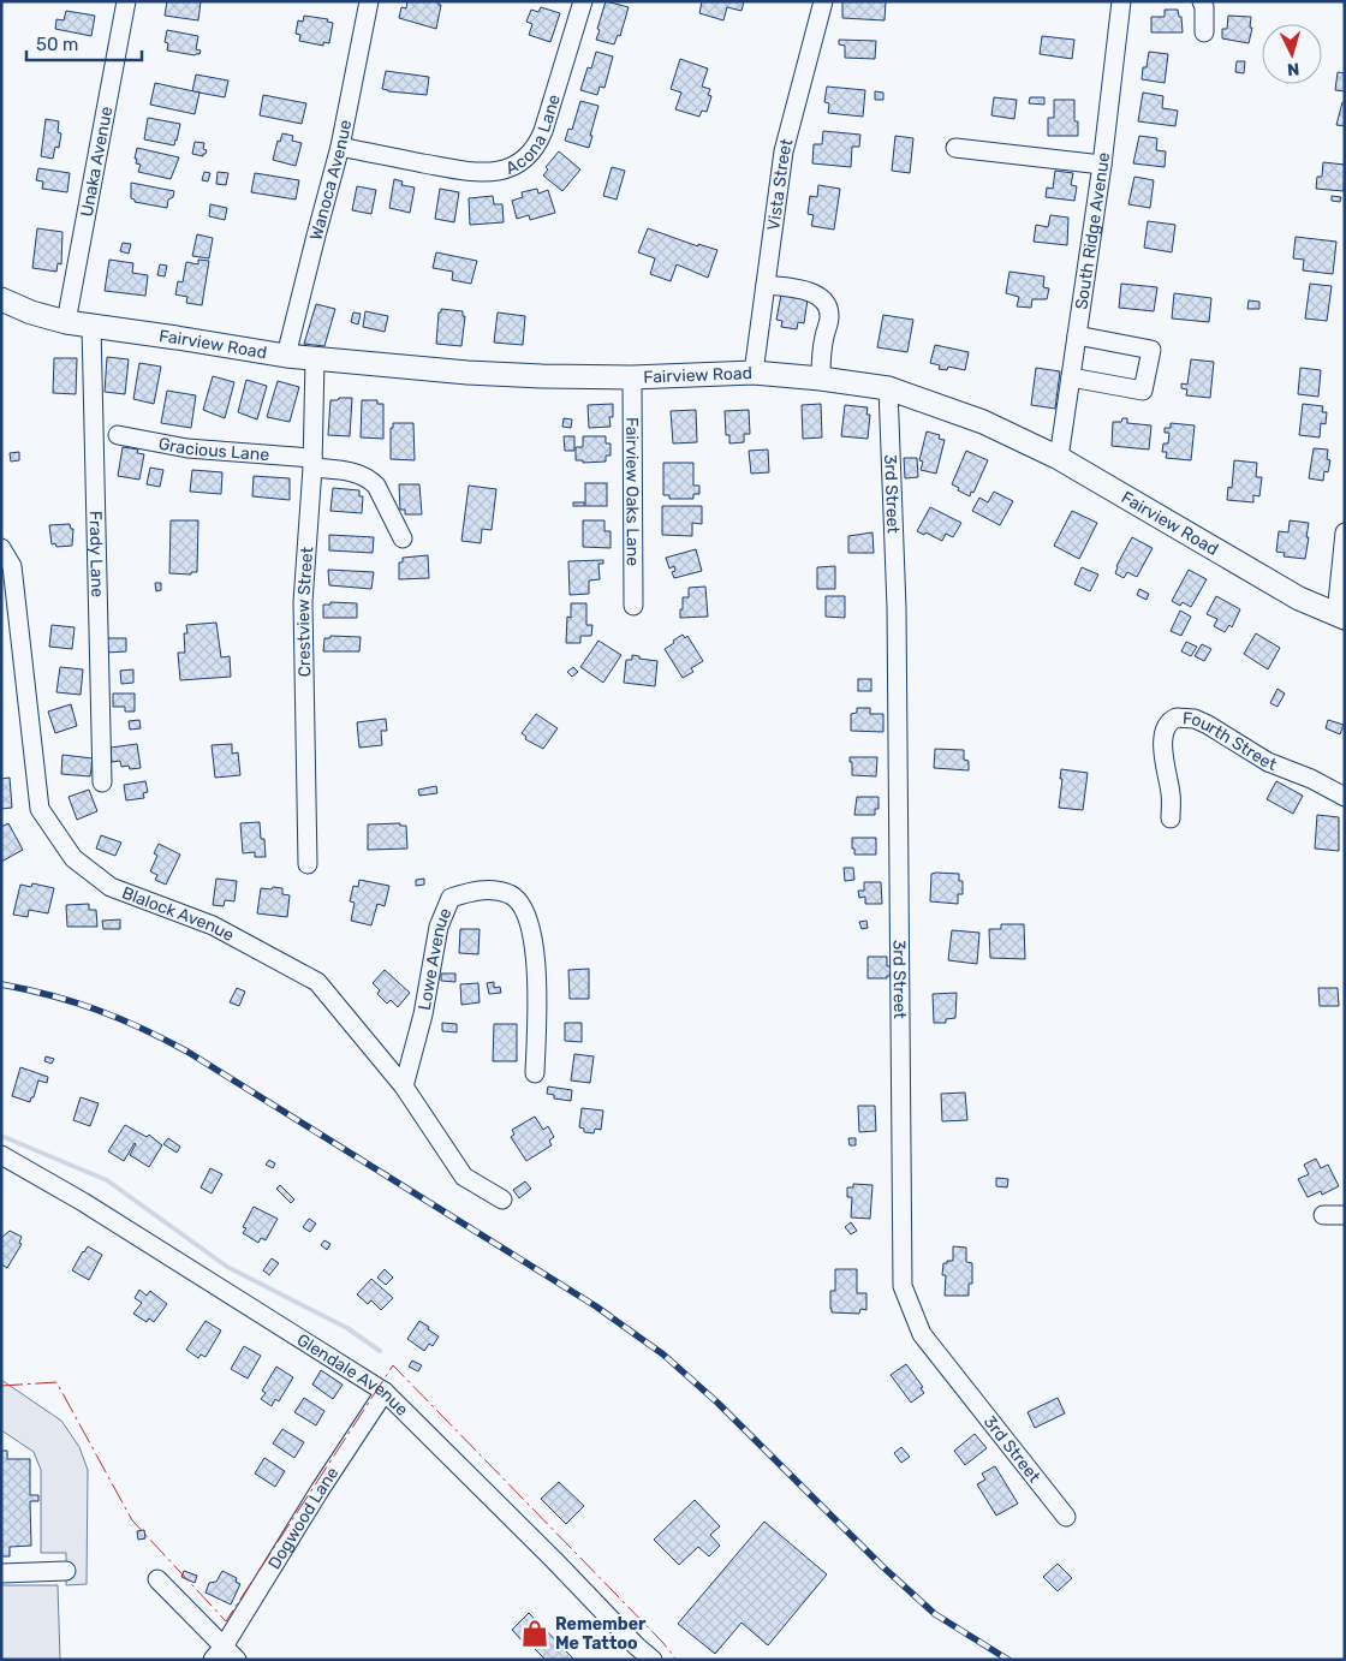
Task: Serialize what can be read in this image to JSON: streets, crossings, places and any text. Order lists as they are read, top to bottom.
{
  "streets": {
    "main road": ["Fairview Road"],
    "street": [
      "Acona Lane",
      "Unaka Avenue",
      "Wanoca Avenue",
      "Vista Street",
      "South Ridge Avenue",
      "Gracious Lane",
      "Fairview Oaks Lane",
      "3rd Street",
      "Frady Lane",
      "Crestview Street",
      "Fourth Street",
      "Blalock Avenue",
      "Lowe Avenue",
      "Glendale Avenue",
      "Dogwood Lane"
    ]
  },
  "crossings": [
    ["Acona Lane", "Wanoca Avenue"],
    ["Unaka Avenue", "Fairview Road"],
    ["Wanoca Avenue", "Fairview Road"],
    ["Vista Street", "Fairview Road"],
    ["South Ridge Avenue", "Fairview Road"],
    ["Fairview Road", "Fairview Oaks Lane"],
    ["Fairview Road", "3rd Street"],
    ["Fairview Road", "Frady Lane"],
    ["Fairview Road", "Crestview Street"],
    ["Gracious Lane", "Crestview Street"],
    ["Blalock Avenue", "Lowe Avenue"],
    ["Glendale Avenue", "Dogwood Lane"]
  ],
  "places": {
    "shop": ["Remember Me Tattoo"]
  },
  "scale_bar": "50 m",
  "north": "bottom"
}
